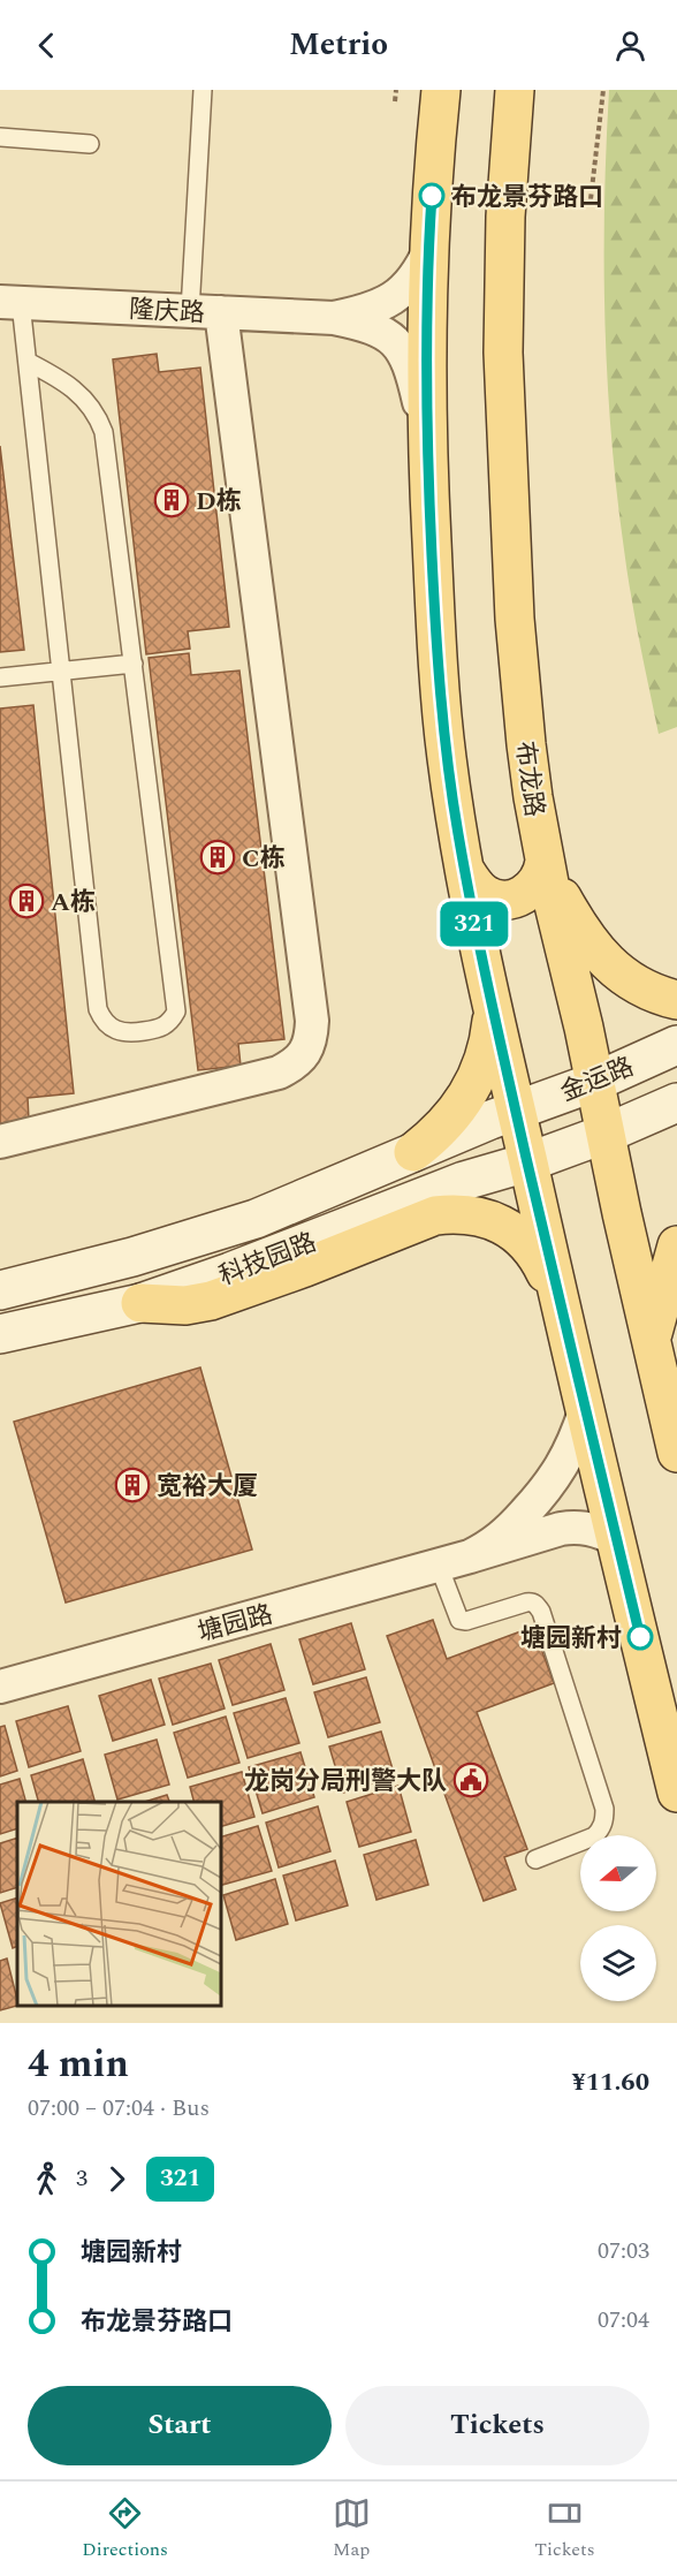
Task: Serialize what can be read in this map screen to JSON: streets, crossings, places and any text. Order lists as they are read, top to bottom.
{
  "streets": {
    "main road": ["布龙路", "金运路", "科技园路"],
    "street": ["隆庆路", "塘园路"]
  },
  "crossings": [
    ["布龙路", "金运路"],
    ["金运路", "科技园路"]
  ],
  "places": {
    "other": ["布龙景芬路口", "塘园新村"],
    "building": [
      "D栋",
      "C栋",
      "A栋",
      "宽裕大厦"
    ],
    "public building": ["龙岗分局刑警大队"]
  },
  "lines": ["bus line 321"],
  "north": "left",
  "page": {
    "header": "Metrio",
    "on_map": "321",
    "heading": ["4 min", "07:00 – 07:04 · Bus", "¥11.60"],
    "legs": ["3", "321"],
    "list": [
      {
        "name": "塘园新村",
        "value": "07:03"
      },
      {
        "name": "布龙景芬路口",
        "value": "07:04"
      }
    ],
    "buttons": ["Start", "Tickets"],
    "tabs": ["Directions", "Map", "Tickets"]
  }
}
